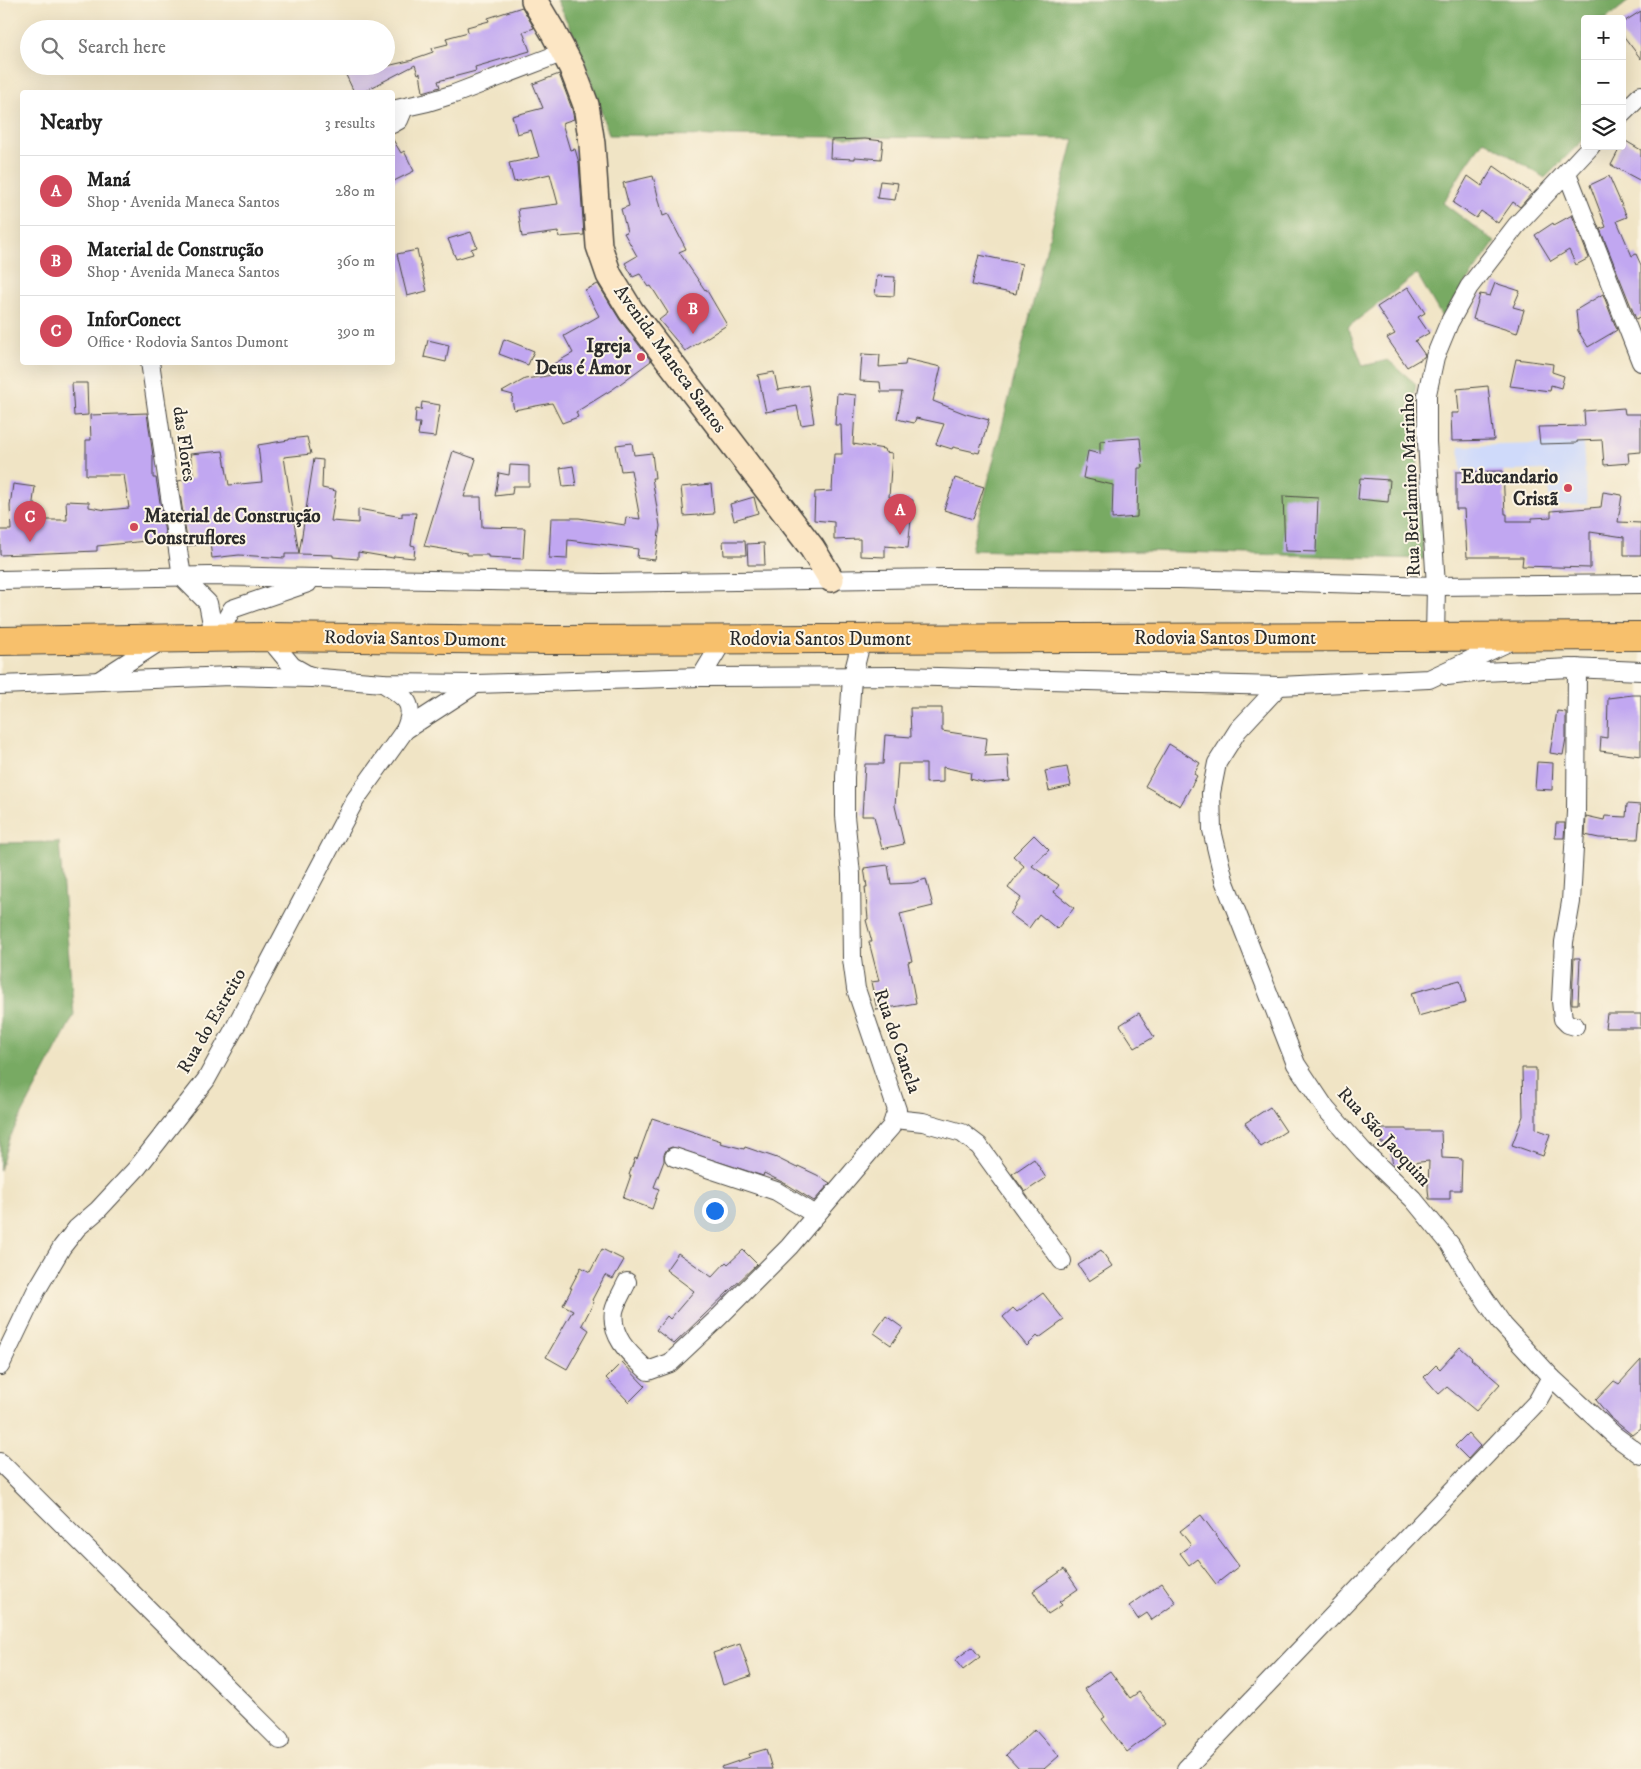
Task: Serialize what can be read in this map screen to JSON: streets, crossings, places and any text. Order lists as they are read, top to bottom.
{
  "streets": {
    "highway": ["Rodovia Santos Dumont"],
    "street": [
      "Avenida Maneca Santos",
      "das Flores",
      "Rua Berlamino Marinho",
      "Rua do Estreito",
      "Rua do Canela",
      "Rua São Jaoquim"
    ]
  },
  "crossings": [
    ["Rua Berlamino Marinho", "Rodovia Santos Dumont"],
    ["Rodovia Santos Dumont", "Rua do Canela"]
  ],
  "places": ["Igreja Deus é Amor", "Educandario Cristã", "Material de Construção Construflores"],
  "page": {
    "map_buttons": ["+", "−"],
    "search": "Search here",
    "heading": ["Nearby", "3 results"],
    "list": [
      {
        "mark": "A",
        "name": "Maná",
        "note": "Shop · Avenida Maneca Santos",
        "value": "280 m"
      },
      {
        "mark": "B",
        "name": "Material de Construção",
        "note": "Shop · Avenida Maneca Santos",
        "value": "360 m"
      },
      {
        "mark": "C",
        "name": "InforConect",
        "note": "Office · Rodovia Santos Dumont",
        "value": "390 m"
      }
    ],
    "pins": ["B", "A", "C"]
  }
}
